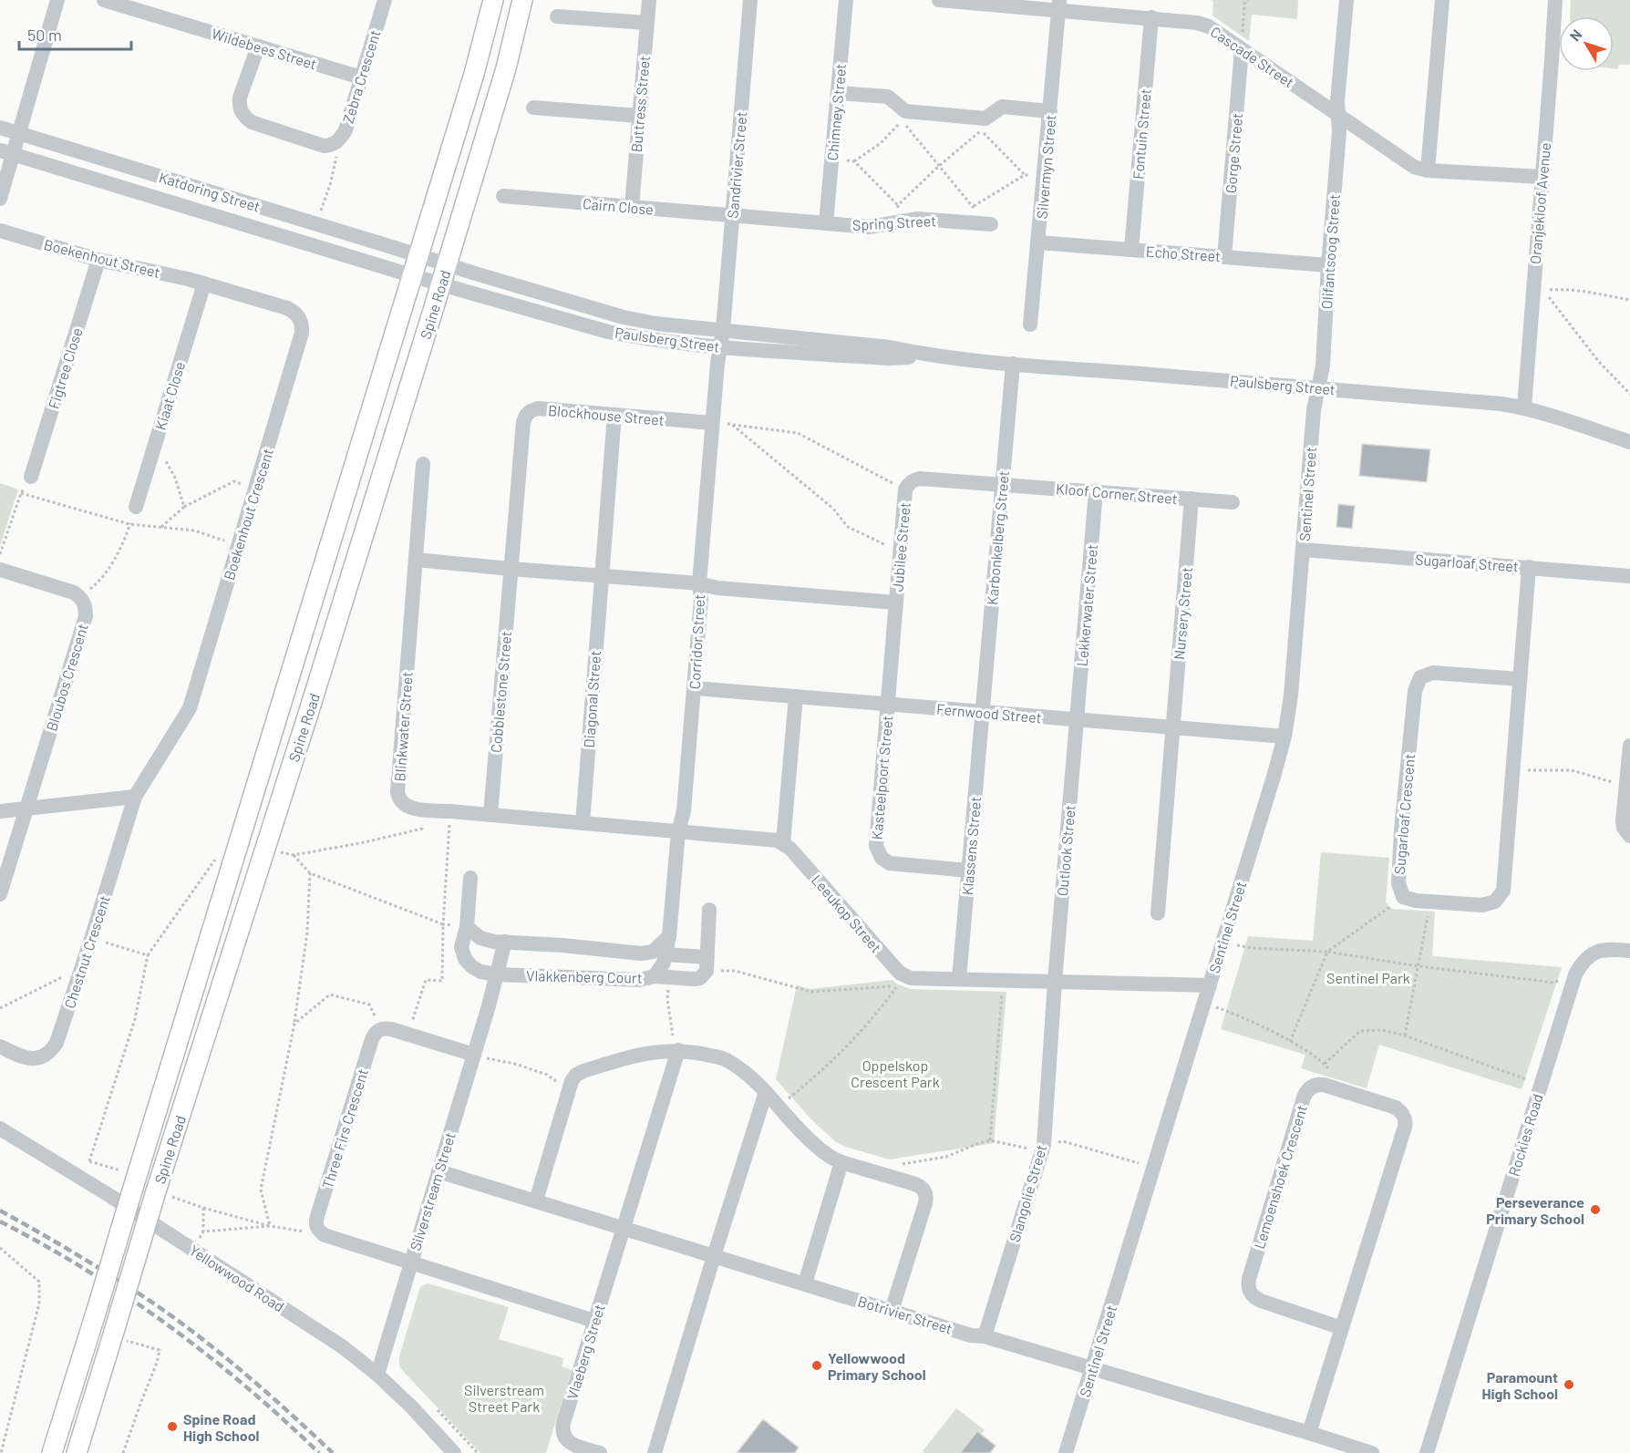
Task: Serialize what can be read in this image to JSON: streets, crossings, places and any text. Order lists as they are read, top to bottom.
{
  "streets": {
    "main road": ["Spine Road"],
    "street": [
      "Wildebees Street",
      "Cascade Street",
      "Zebra Crescent",
      "Buttress Street",
      "Chimney Street",
      "Fontuin Street",
      "Gorge Street",
      "Sandrivier Street",
      "Silvermyn Street",
      "Katdoring Street",
      "Oranjekloof Avenue",
      "Cairn Close",
      "Spring Street",
      "Olifantsoog Street",
      "Echo Street",
      "Boekenhout Street",
      "Paulsberg Street",
      "Figtree Close",
      "Kiaat Close",
      "Blockhouse Street",
      "Kloof Corner Street",
      "Sentinel Street",
      "Boekenhout Crescent",
      "Karbonkelberg Street",
      "Jubilee Street",
      "Sugarloaf Street",
      "Lekkerwater Street",
      "Nursery Street",
      "Corridor Street",
      "Bloubos Crescent",
      "Cobblestone Street",
      "Diagonal Street",
      "Fernwood Street",
      "Blinkwater Street",
      "Kasteelpoort Street",
      "Sugarloaf Crescent",
      "Klassens Street",
      "Outlook Street",
      "Leeukop Street",
      "Chestnut Crescent",
      "Vlakkenberg Court",
      "Three Firs Crescent",
      "Rockies Road",
      "Lemoenshoek Crescent",
      "Silverstream Street",
      "Slangolie Street",
      "Yellowwood Road",
      "Botrivier Street",
      "Vlaeberg Street"
    ]
  },
  "crossings": [
    ["Wildebees Street", "Zebra Crescent"],
    ["Cascade Street", "Fontuin Street"],
    ["Cascade Street", "Gorge Street"],
    ["Cascade Street", "Silvermyn Street"],
    ["Cascade Street", "Oranjekloof Avenue"],
    ["Cascade Street", "Olifantsoog Street"],
    ["Buttress Street", "Cairn Close"],
    ["Chimney Street", "Spring Street"],
    ["Fontuin Street", "Echo Street"],
    ["Gorge Street", "Echo Street"],
    ["Sandrivier Street", "Cairn Close"],
    ["Sandrivier Street", "Spring Street"],
    ["Sandrivier Street", "Paulsberg Street"],
    ["Sandrivier Street", "Corridor Street"],
    ["Silvermyn Street", "Echo Street"],
    ["Katdoring Street", "Spine Road"],
    ["Katdoring Street", "Paulsberg Street"],
    ["Oranjekloof Avenue", "Paulsberg Street"],
    ["Cairn Close", "Spring Street"],
    ["Olifantsoog Street", "Echo Street"],
    ["Olifantsoog Street", "Paulsberg Street"],
    ["Olifantsoog Street", "Sentinel Street"],
    ["Boekenhout Street", "Figtree Close"],
    ["Boekenhout Street", "Kiaat Close"],
    ["Boekenhout Street", "Boekenhout Crescent"],
    ["Spine Road", "Paulsberg Street"],
    ["Paulsberg Street", "Sentinel Street"],
    ["Paulsberg Street", "Karbonkelberg Street"],
    ["Paulsberg Street", "Corridor Street"],
    ["Kiaat Close", "Boekenhout Crescent"],
    ["Blockhouse Street", "Corridor Street"],
    ["Blockhouse Street", "Cobblestone Street"],
    ["Blockhouse Street", "Diagonal Street"],
    ["Kloof Corner Street", "Karbonkelberg Street"],
    ["Kloof Corner Street", "Jubilee Street"],
    ["Kloof Corner Street", "Lekkerwater Street"],
    ["Kloof Corner Street", "Nursery Street"],
    ["Sentinel Street", "Sugarloaf Street"],
    ["Sentinel Street", "Fernwood Street"],
    ["Sentinel Street", "Leeukop Street"],
    ["Sentinel Street", "Botrivier Street"],
    ["Boekenhout Crescent", "Chestnut Crescent"],
    ["Karbonkelberg Street", "Jubilee Street"],
    ["Karbonkelberg Street", "Fernwood Street"],
    ["Karbonkelberg Street", "Klassens Street"],
    ["Jubilee Street", "Fernwood Street"],
    ["Jubilee Street", "Kasteelpoort Street"],
    ["Sugarloaf Street", "Sugarloaf Crescent"],
    ["Lekkerwater Street", "Fernwood Street"],
    ["Lekkerwater Street", "Outlook Street"],
    ["Nursery Street", "Fernwood Street"],
    ["Corridor Street", "Fernwood Street"],
    ["Corridor Street", "Vlakkenberg Court"],
    ["Cobblestone Street", "Blinkwater Street"],
    ["Fernwood Street", "Kasteelpoort Street"],
    ["Fernwood Street", "Klassens Street"],
    ["Fernwood Street", "Outlook Street"],
    ["Kasteelpoort Street", "Klassens Street"],
    ["Klassens Street", "Leeukop Street"],
    ["Outlook Street", "Leeukop Street"],
    ["Outlook Street", "Slangolie Street"],
    ["Leeukop Street", "Slangolie Street"],
    ["Vlakkenberg Court", "Silverstream Street"],
    ["Lemoenshoek Crescent", "Botrivier Street"],
    ["Silverstream Street", "Yellowwood Road"],
    ["Silverstream Street", "Botrivier Street"],
    ["Slangolie Street", "Botrivier Street"],
    ["Botrivier Street", "Vlaeberg Street"]
  ],
  "parks": ["Sentinel Park", "Oppelskop Crescent Park", "Silverstream Street Park"],
  "places": [
    "Perseverance Primary School",
    "Yellowwood Primary School",
    "Paramount High School",
    "Spine Road High School"
  ],
  "scale_bar": "50 m",
  "north": "top left"
}
